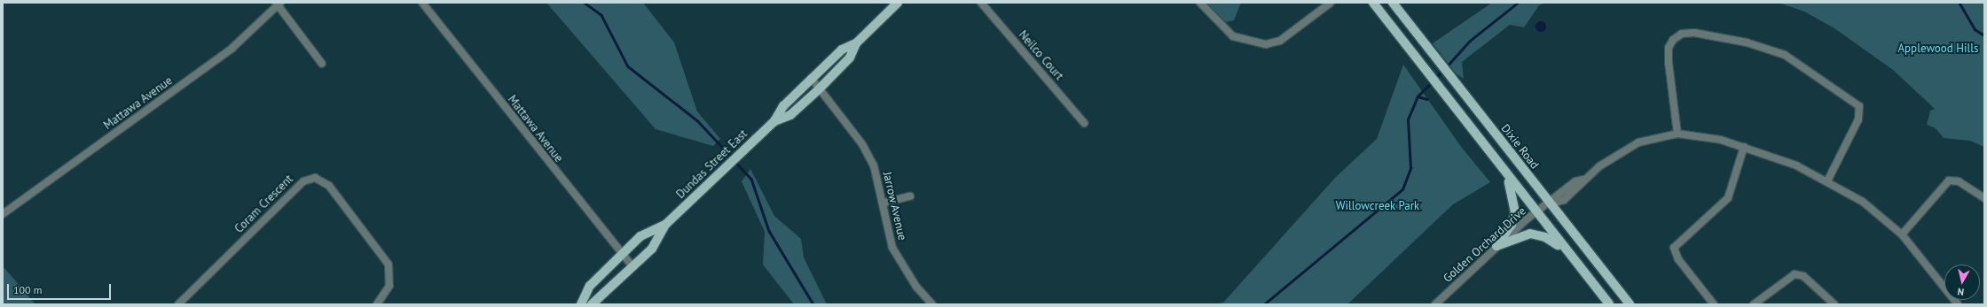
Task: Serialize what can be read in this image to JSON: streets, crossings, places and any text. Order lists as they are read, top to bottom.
{
  "streets": {
    "main road": ["Dixie Road", "Dundas Street East"],
    "street": [
      "Neilco Court",
      "Mattawa Avenue",
      "Coram Crescent",
      "Jarrow Avenue",
      "Golden Orchard Drive"
    ]
  },
  "crossings": [
    ["Mattawa Avenue", "Dundas Street East"],
    ["Dixie Road", "Golden Orchard Drive"],
    ["Dundas Street East", "Jarrow Avenue"]
  ],
  "parks": ["Applewood Hills", "Willowcreek Park"],
  "scale_bar": "100 m",
  "north": "bottom"
}
